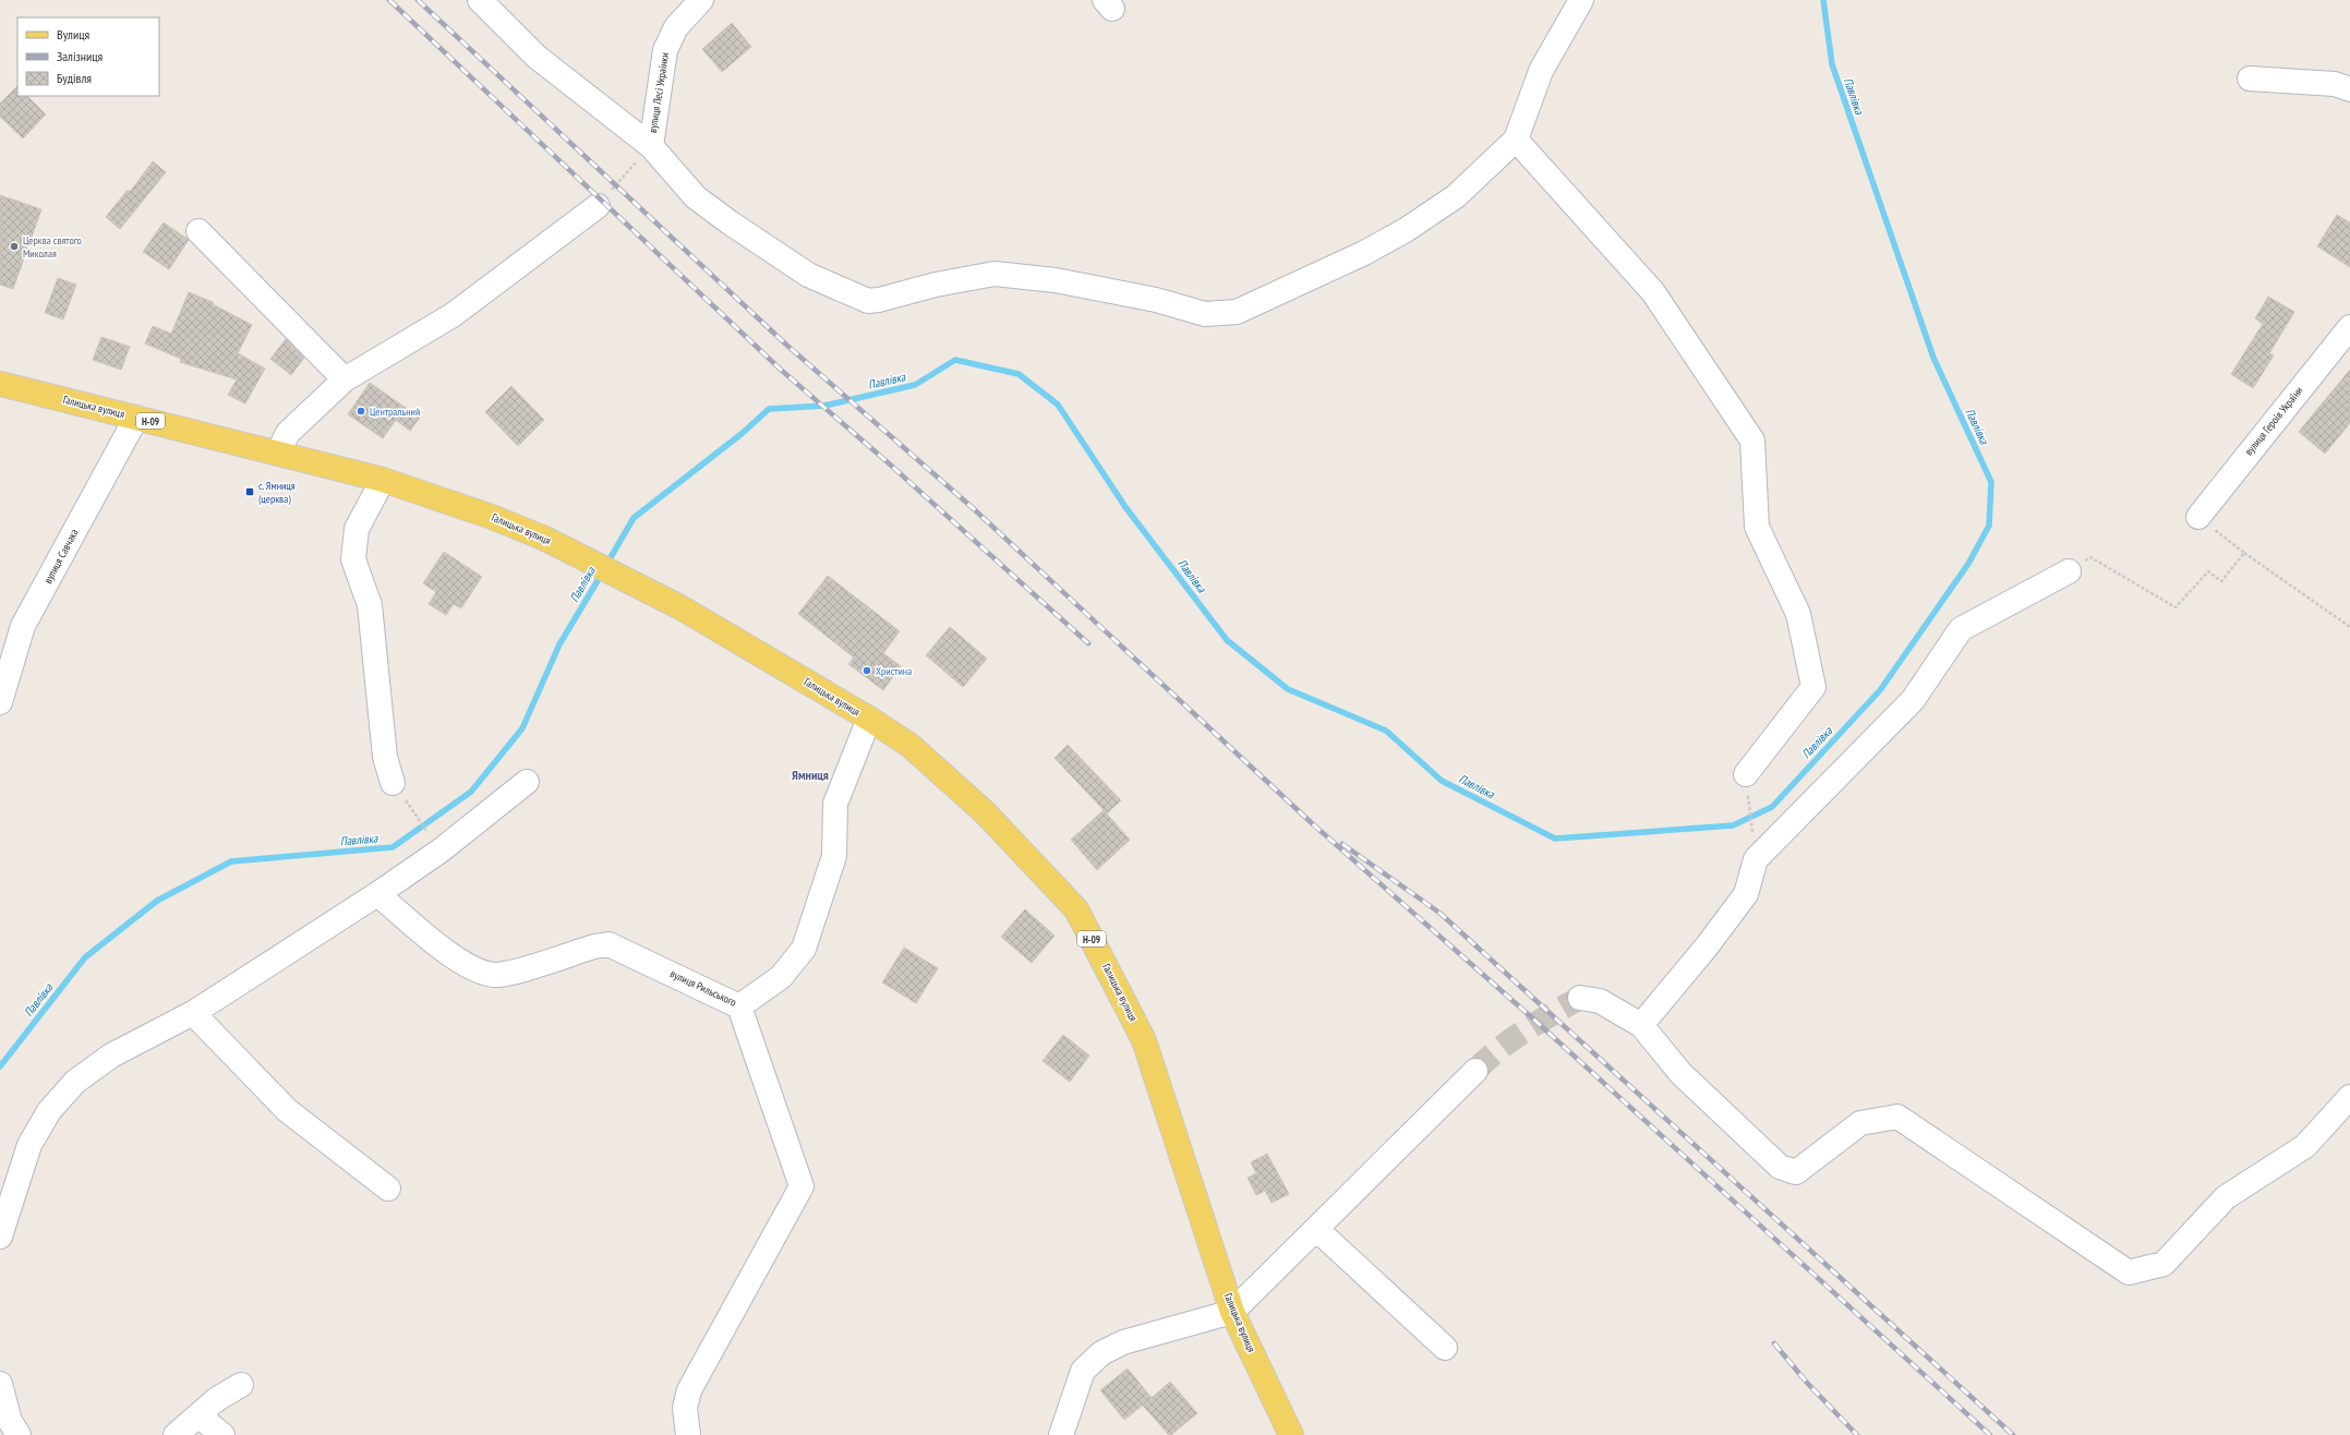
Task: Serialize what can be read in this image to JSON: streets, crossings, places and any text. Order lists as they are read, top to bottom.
{
  "streets": {
    "main road": ["Галицька вулиця", "Н-09"],
    "street": [
      "вулиця Лесі Українки",
      "вулиця Героїв України",
      "вулиця Савчака",
      "вулиця Рильського"
    ]
  },
  "crossings": [
    ["Галицька вулиця", "вулиця Савчака"],
    ["Галицька вулиця", "вулиця Рильського"]
  ],
  "districts": ["Ямниця"],
  "water": ["Павлівка"],
  "places": {
    "other": ["Церква святого Миколая", "Центральний", "Христина"],
    "transit": ["с. Ямниця (церква)"]
  },
  "legend": ["Вулиця", "Залізниця", "Будівля"]
}
